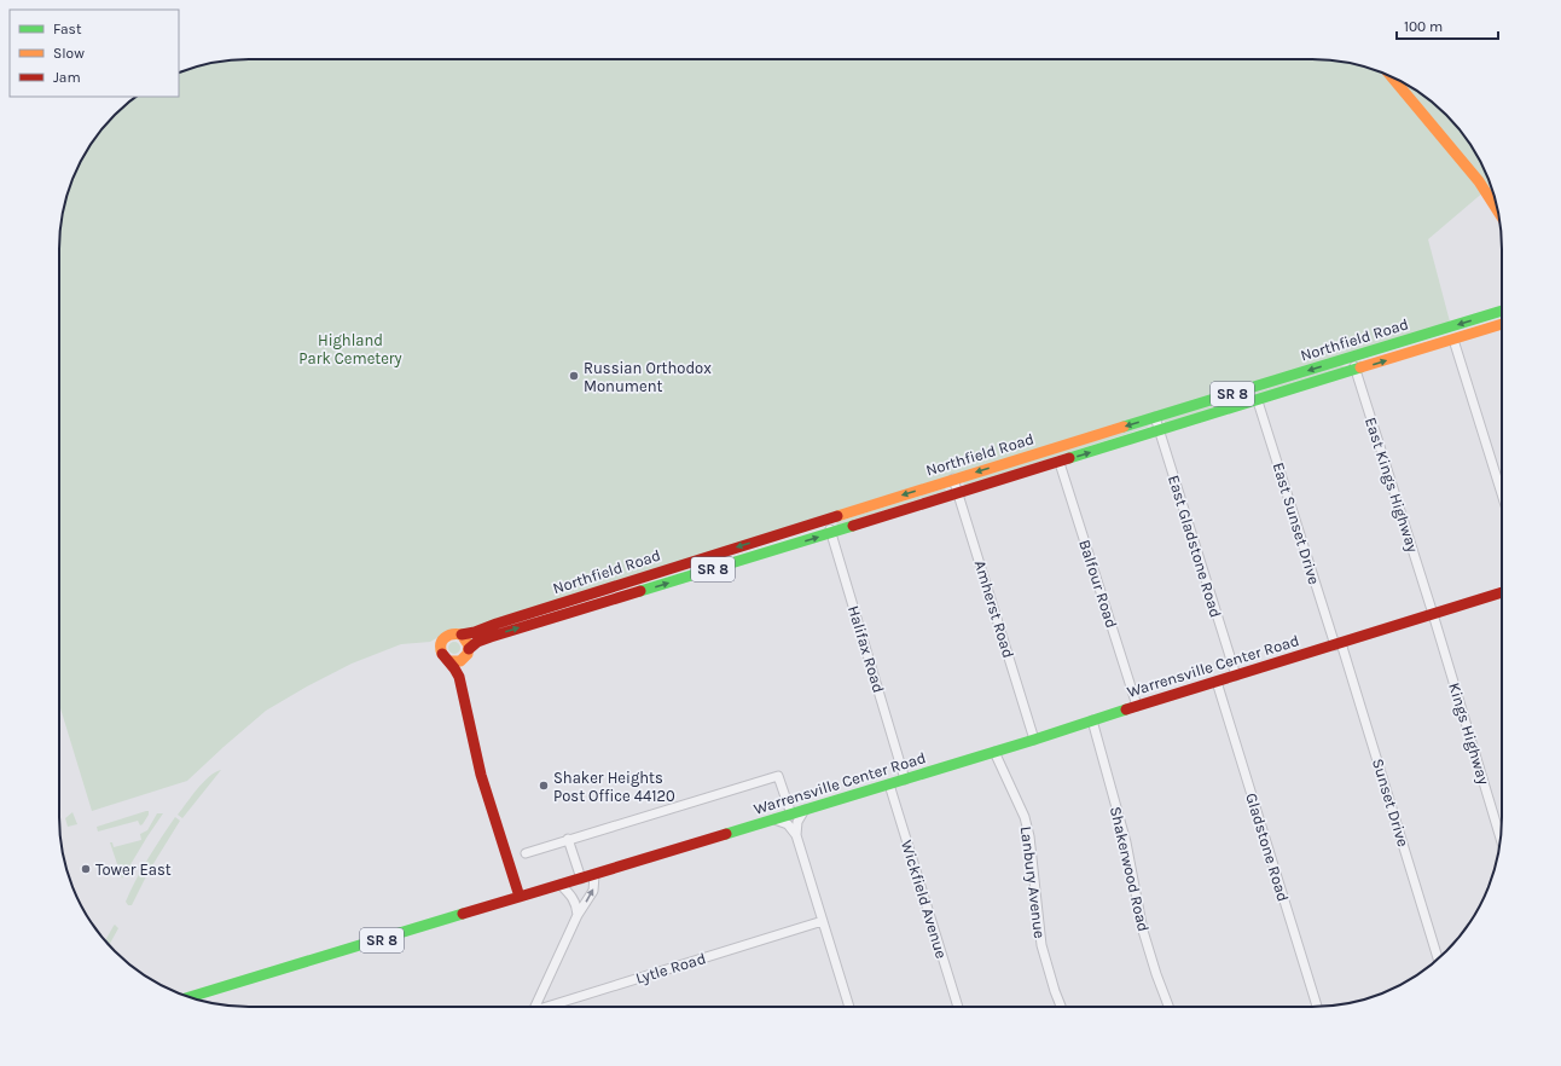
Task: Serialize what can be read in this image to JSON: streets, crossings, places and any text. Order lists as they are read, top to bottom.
{
  "streets": {
    "main road": ["Northfield Road", "SR 8", "Warrensville Center Road"],
    "street": [
      "East Kings Highway",
      "East Sunset Drive",
      "East Gladstone Road",
      "Balfour Road",
      "Amherst Road",
      "Halifax Road",
      "Kings Highway",
      "Sunset Drive",
      "Gladstone Road",
      "Shakerwood Road",
      "Lanbury Avenue",
      "Wickfield Avenue",
      "Lytle Road"
    ]
  },
  "crossings": [
    ["Northfield Road", "SR 8"],
    ["Northfield Road", "East Kings Highway"],
    ["Northfield Road", "East Sunset Drive"],
    ["Northfield Road", "East Gladstone Road"],
    ["Northfield Road", "Balfour Road"],
    ["Northfield Road", "Amherst Road"],
    ["Northfield Road", "Halifax Road"],
    ["SR 8", "Warrensville Center Road"],
    ["East Kings Highway", "Warrensville Center Road"],
    ["East Kings Highway", "Kings Highway"],
    ["East Sunset Drive", "Warrensville Center Road"],
    ["East Sunset Drive", "Sunset Drive"],
    ["East Gladstone Road", "Warrensville Center Road"],
    ["Balfour Road", "Warrensville Center Road"],
    ["Amherst Road", "Warrensville Center Road"],
    ["Halifax Road", "Warrensville Center Road"],
    ["Warrensville Center Road", "Kings Highway"],
    ["Warrensville Center Road", "Sunset Drive"],
    ["Warrensville Center Road", "Gladstone Road"],
    ["Warrensville Center Road", "Shakerwood Road"],
    ["Warrensville Center Road", "Lanbury Avenue"],
    ["Warrensville Center Road", "Wickfield Avenue"]
  ],
  "parks": ["Highland Park Cemetery"],
  "places": ["Russian Orthodox Monument", "Shaker Heights Post Office 44120", "Tower East"],
  "legend": ["Fast", "Slow", "Jam"],
  "scale_bar": "100 m"
}
